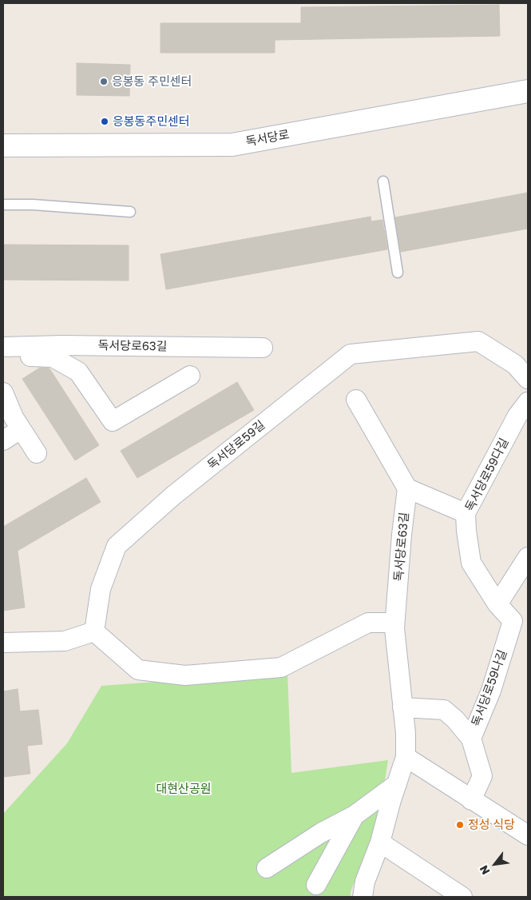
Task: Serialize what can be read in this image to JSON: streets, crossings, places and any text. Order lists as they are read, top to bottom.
{
  "streets": {
    "main road": ["독서당로"],
    "street": [
      "독서당로63길",
      "독서당로59길",
      "독서당로59다길",
      "독서당로59나길"
    ]
  },
  "crossings": [
    ["독서당로59다길", "독서당로59나길"]
  ],
  "parks": ["대현산공원"],
  "places": ["응봉동 주민센터", "응봉동주민센터", "정성 식당"],
  "north": "bottom left"
}
